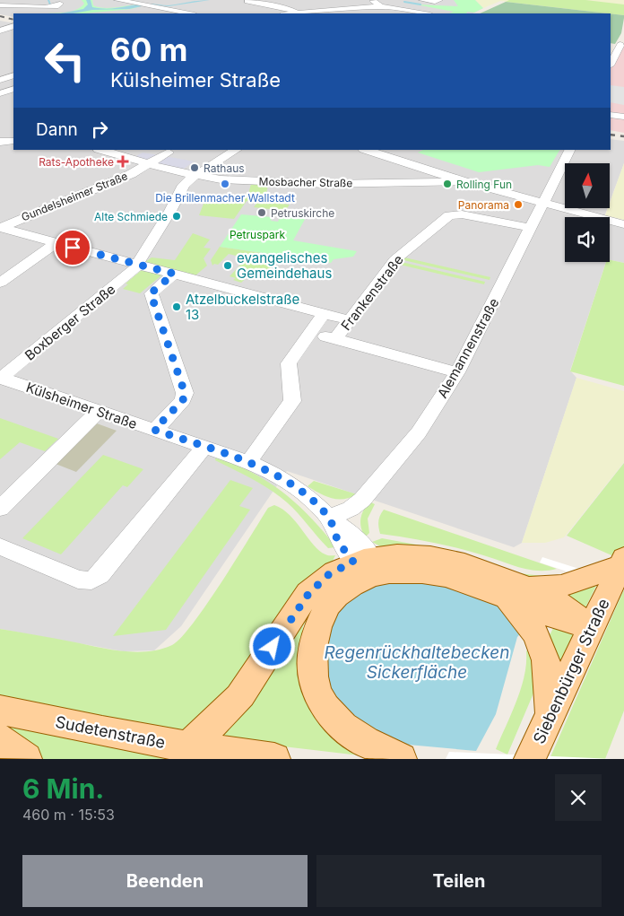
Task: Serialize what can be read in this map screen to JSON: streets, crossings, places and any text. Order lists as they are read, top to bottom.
{
  "streets": {
    "main road": ["Siebenbürger Straße", "Sudetenstraße"],
    "street": [
      "Mosbacher Straße",
      "Gundelsheimer Straße",
      "Frankenstraße",
      "Boxberger Straße",
      "Alemannenstraße",
      "Külsheimer Straße"
    ]
  },
  "crossings": [
    ["Mosbacher Straße", "Gundelsheimer Straße"],
    ["Mosbacher Straße", "Alemannenstraße"],
    ["Frankenstraße", "Alemannenstraße"],
    ["Frankenstraße", "Külsheimer Straße"],
    ["Boxberger Straße", "Külsheimer Straße"],
    ["Alemannenstraße", "Külsheimer Straße"]
  ],
  "water": ["Regenrückhaltebecken Sickerfläche"],
  "parks": ["Petruspark"],
  "places": {
    "health": ["Rats-Apotheke"],
    "other": [
      "Rathaus",
      "Die Brillenmacher Wallstadt",
      "Rolling Fun",
      "Panorama",
      "Petruskirche",
      "Alte Schmiede",
      "evangelisches Gemeindehaus",
      "Atzelbuckelstraße 13"
    ]
  },
  "north": "top",
  "page": {
    "turn": ["60 m", "Külsheimer Straße"],
    "then": "Dann",
    "heading": ["6 Min.", "460 m · 15:53"],
    "buttons": ["Beenden", "Teilen"]
  }
}
